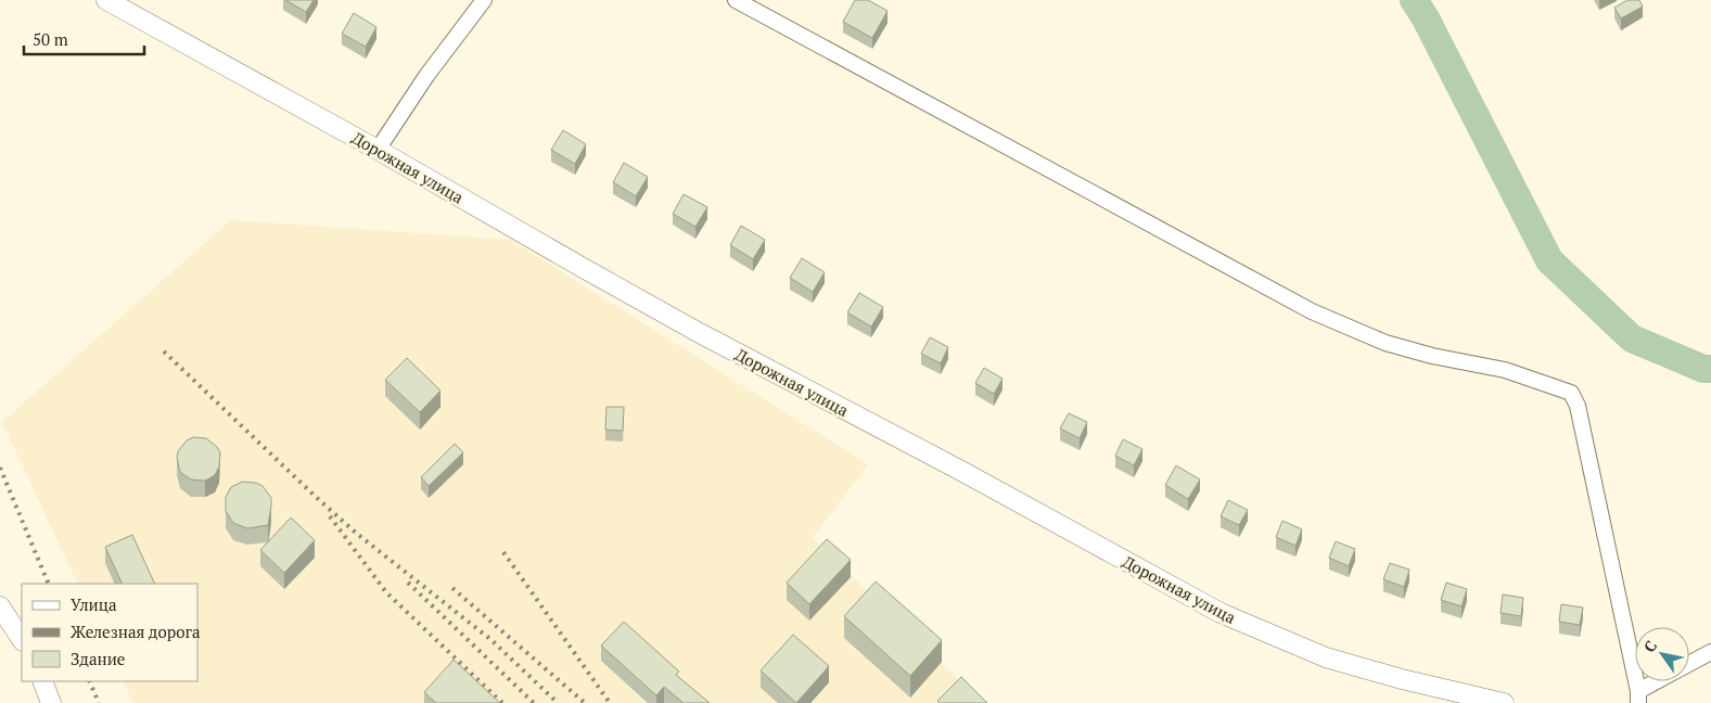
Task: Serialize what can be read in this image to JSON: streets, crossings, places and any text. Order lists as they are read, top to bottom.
{
  "streets": {
    "street": ["Дорожная улица"]
  },
  "legend": ["Улица", "Железная дорога", "Здание"],
  "scale_bar": "50 m",
  "north": "top left"
}
